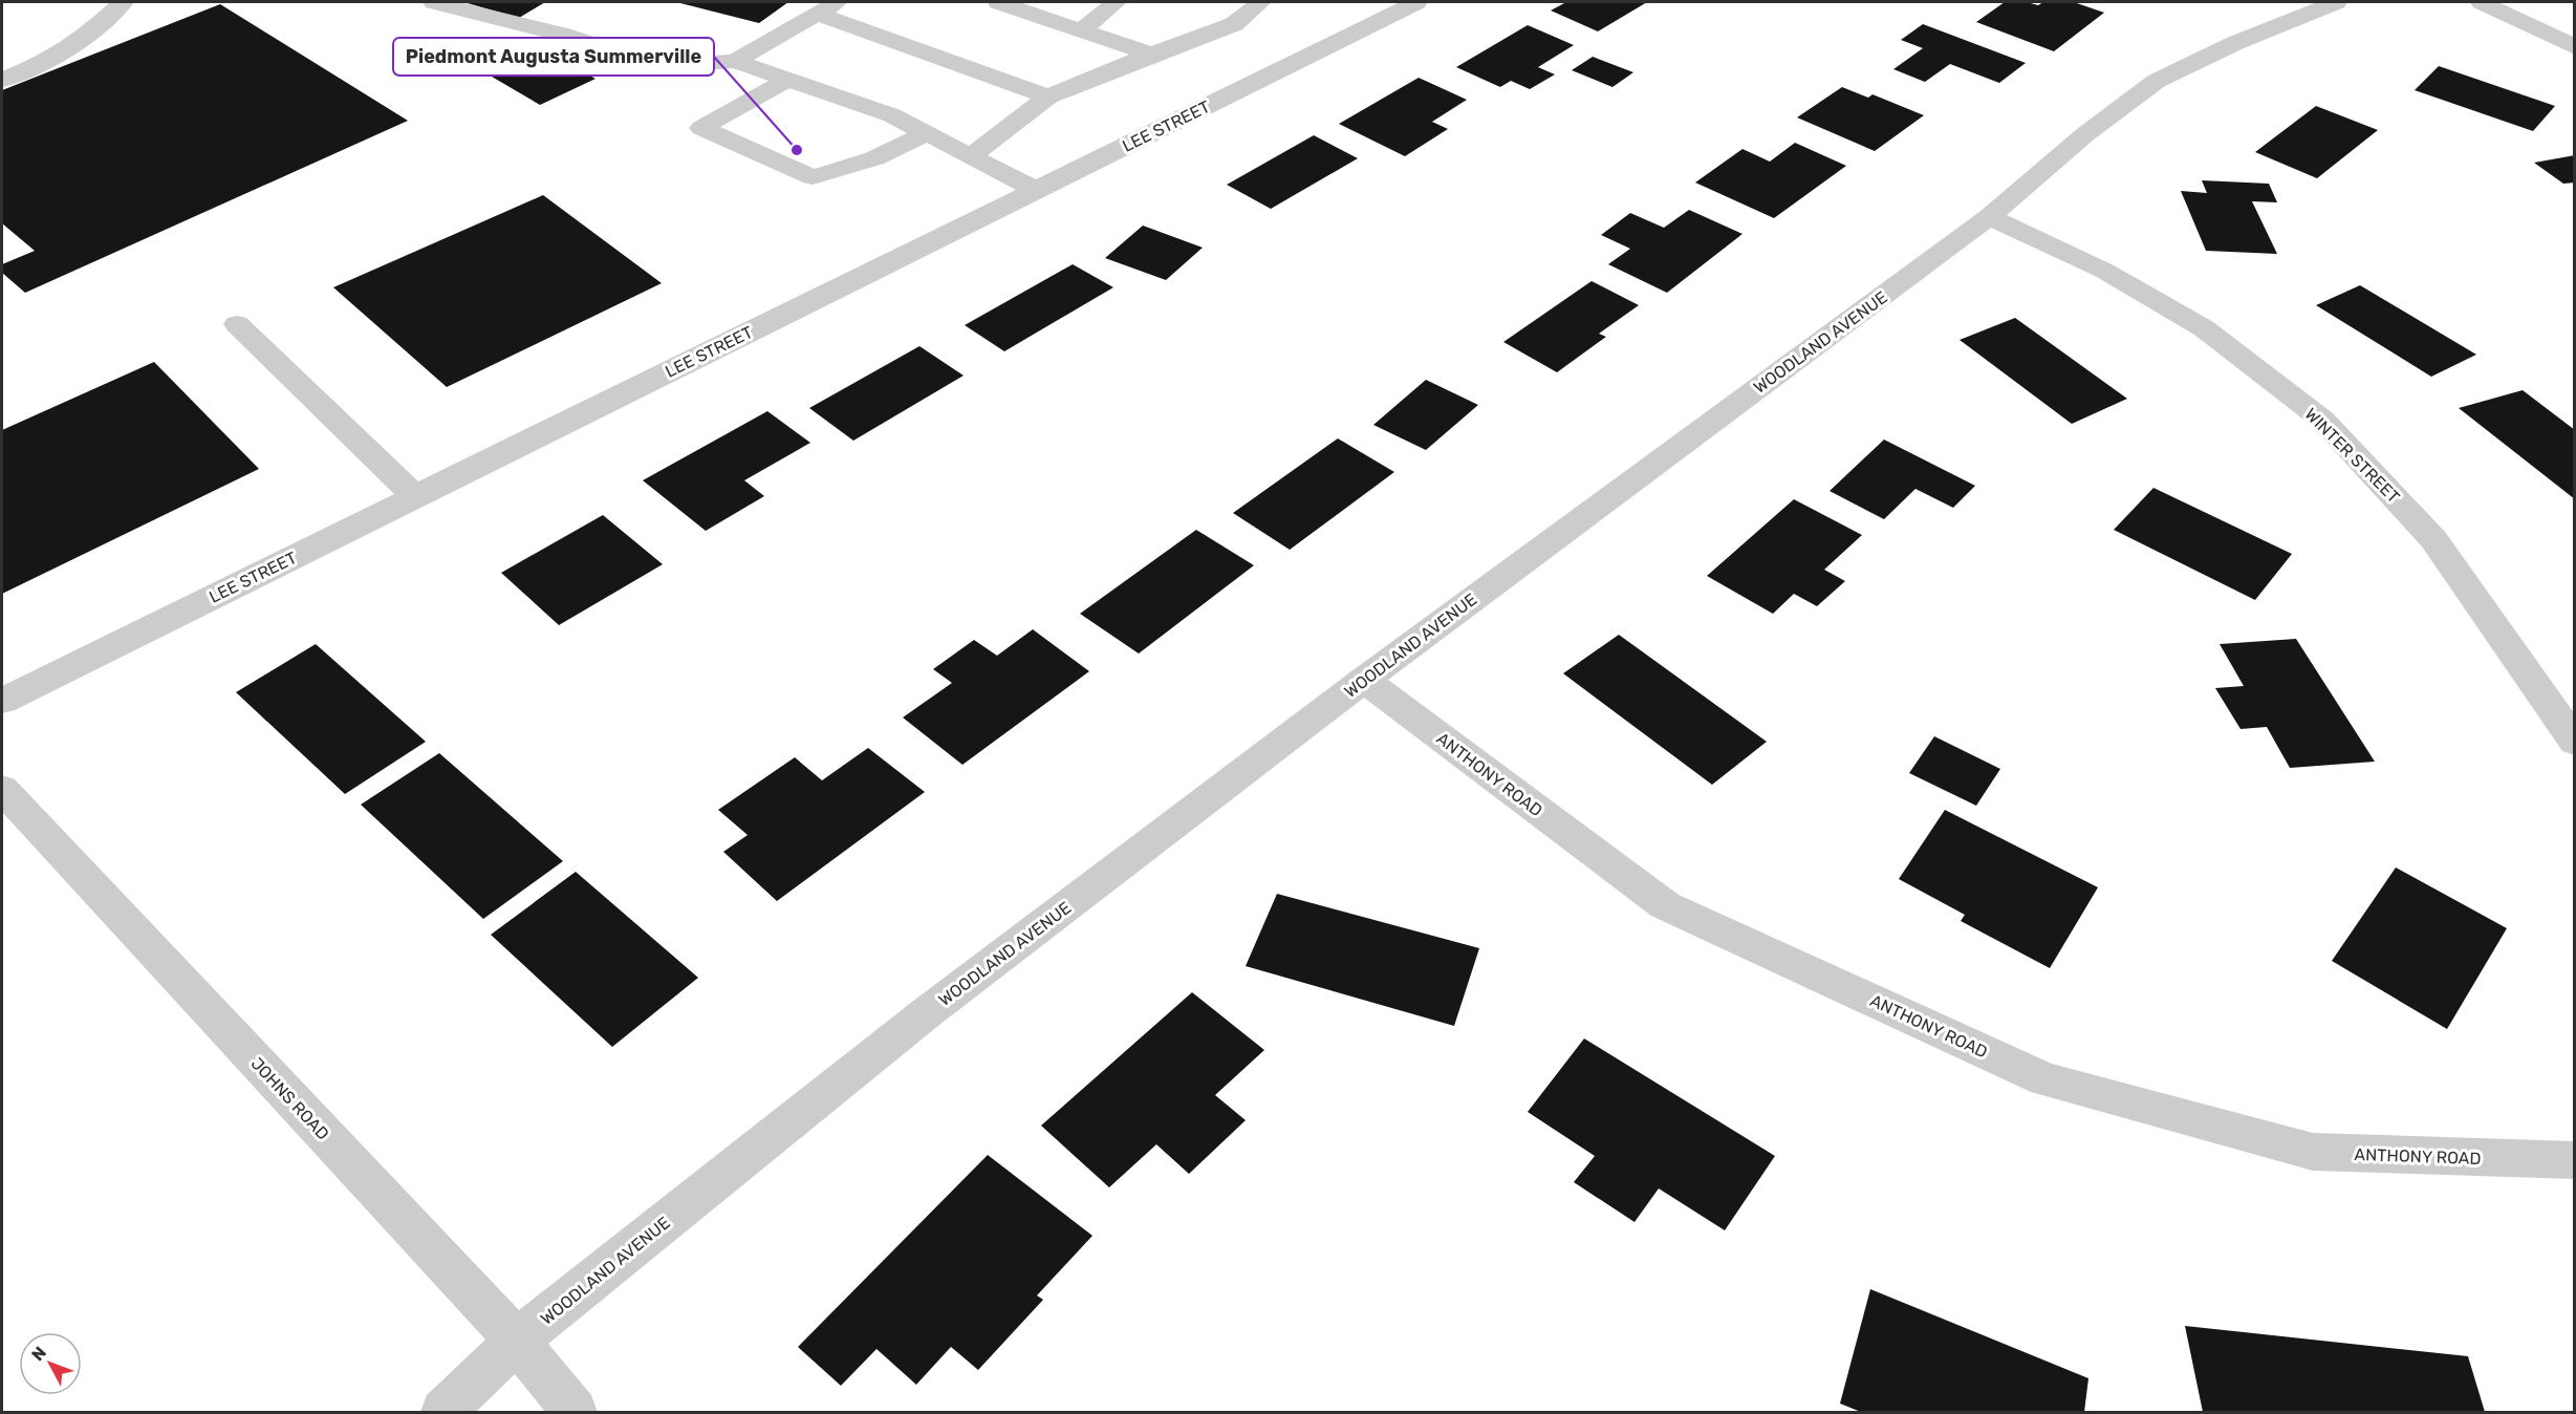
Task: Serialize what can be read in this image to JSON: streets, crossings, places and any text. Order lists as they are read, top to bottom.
{
  "streets": {
    "street": [
      "LEE STREET",
      "WOODLAND AVENUE",
      "WINTER STREET",
      "ANTHONY ROAD",
      "JOHNS ROAD"
    ]
  },
  "crossings": [
    ["WOODLAND AVENUE", "WINTER STREET"],
    ["WOODLAND AVENUE", "ANTHONY ROAD"],
    ["WOODLAND AVENUE", "JOHNS ROAD"]
  ],
  "places": ["Piedmont Augusta Summerville"],
  "north": "top left"
}
